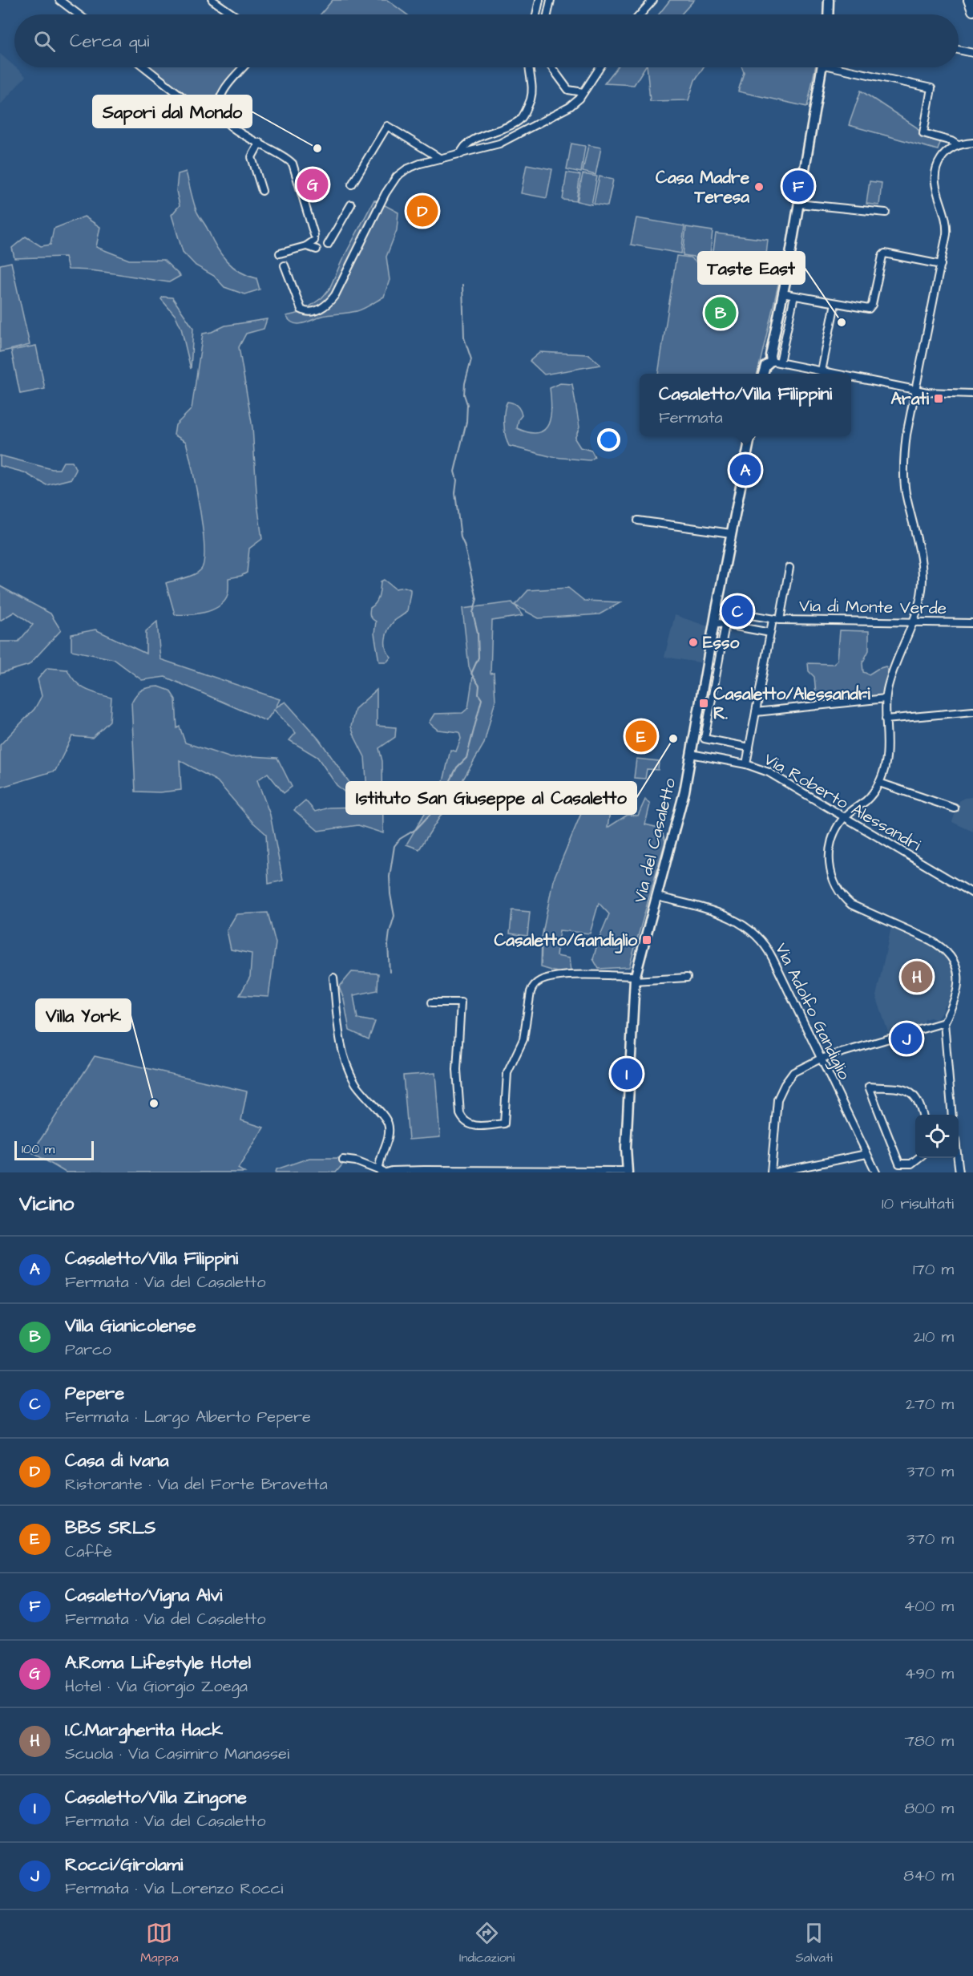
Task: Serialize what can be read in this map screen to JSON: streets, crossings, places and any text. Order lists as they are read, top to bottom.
{
  "streets": {
    "street": [
      "Via di Monte Verde",
      "Via Roberto Alessandri",
      "Via del Casaletto",
      "Via Adolfo Gandiglio"
    ]
  },
  "crossings": [
    ["Via di Monte Verde", "Via del Casaletto"],
    ["Via Roberto Alessandri", "Via del Casaletto"],
    ["Via del Casaletto", "Via Adolfo Gandiglio"]
  ],
  "places": {
    "other": [
      "Sapori dal Mondo",
      "Casa Madre Teresa",
      "Taste East",
      "Esso",
      "Istituto San Giuseppe al Casaletto",
      "Villa York"
    ],
    "transit": ["Arati", "Casaletto/Alessandri R.", "Casaletto/Gandiglio"]
  },
  "scale_bar": "100 m",
  "page": {
    "search": "Cerca qui",
    "pins": [
      "G",
      "F",
      "D",
      "B",
      "A",
      "C",
      "E",
      "H",
      "J",
      "I"
    ],
    "popup": ["Casaletto/Villa Filippini", "Fermata"],
    "scale": "100 m",
    "heading": ["Vicino", "10 risultati"],
    "list": [
      {
        "mark": "A",
        "name": "Casaletto/Villa Filippini",
        "note": "Fermata · Via del Casaletto",
        "value": "170 m"
      },
      {
        "mark": "B",
        "name": "Villa Gianicolense",
        "note": "Parco",
        "value": "210 m"
      },
      {
        "mark": "C",
        "name": "Pepere",
        "note": "Fermata · Largo Alberto Pepere",
        "value": "270 m"
      },
      {
        "mark": "D",
        "name": "Casa di Ivana",
        "note": "Ristorante · Via del Forte Bravetta",
        "value": "370 m"
      },
      {
        "mark": "E",
        "name": "BBS SRLS",
        "note": "Caffè",
        "value": "370 m"
      },
      {
        "mark": "F",
        "name": "Casaletto/Vigna Alvi",
        "note": "Fermata · Via del Casaletto",
        "value": "400 m"
      },
      {
        "mark": "G",
        "name": "A.Roma Lifestyle Hotel",
        "note": "Hotel · Via Giorgio Zoega",
        "value": "490 m"
      },
      {
        "mark": "H",
        "name": "I.C.Margherita Hack",
        "note": "Scuola · Via Casimiro Manassei",
        "value": "780 m"
      },
      {
        "mark": "I",
        "name": "Casaletto/Villa Zingone",
        "note": "Fermata · Via del Casaletto",
        "value": "800 m"
      },
      {
        "mark": "J",
        "name": "Rocci/Girolami",
        "note": "Fermata · Via Lorenzo Rocci",
        "value": "840 m"
      }
    ],
    "nav": ["Mappa", "Indicazioni", "Salvati"]
  }
}
